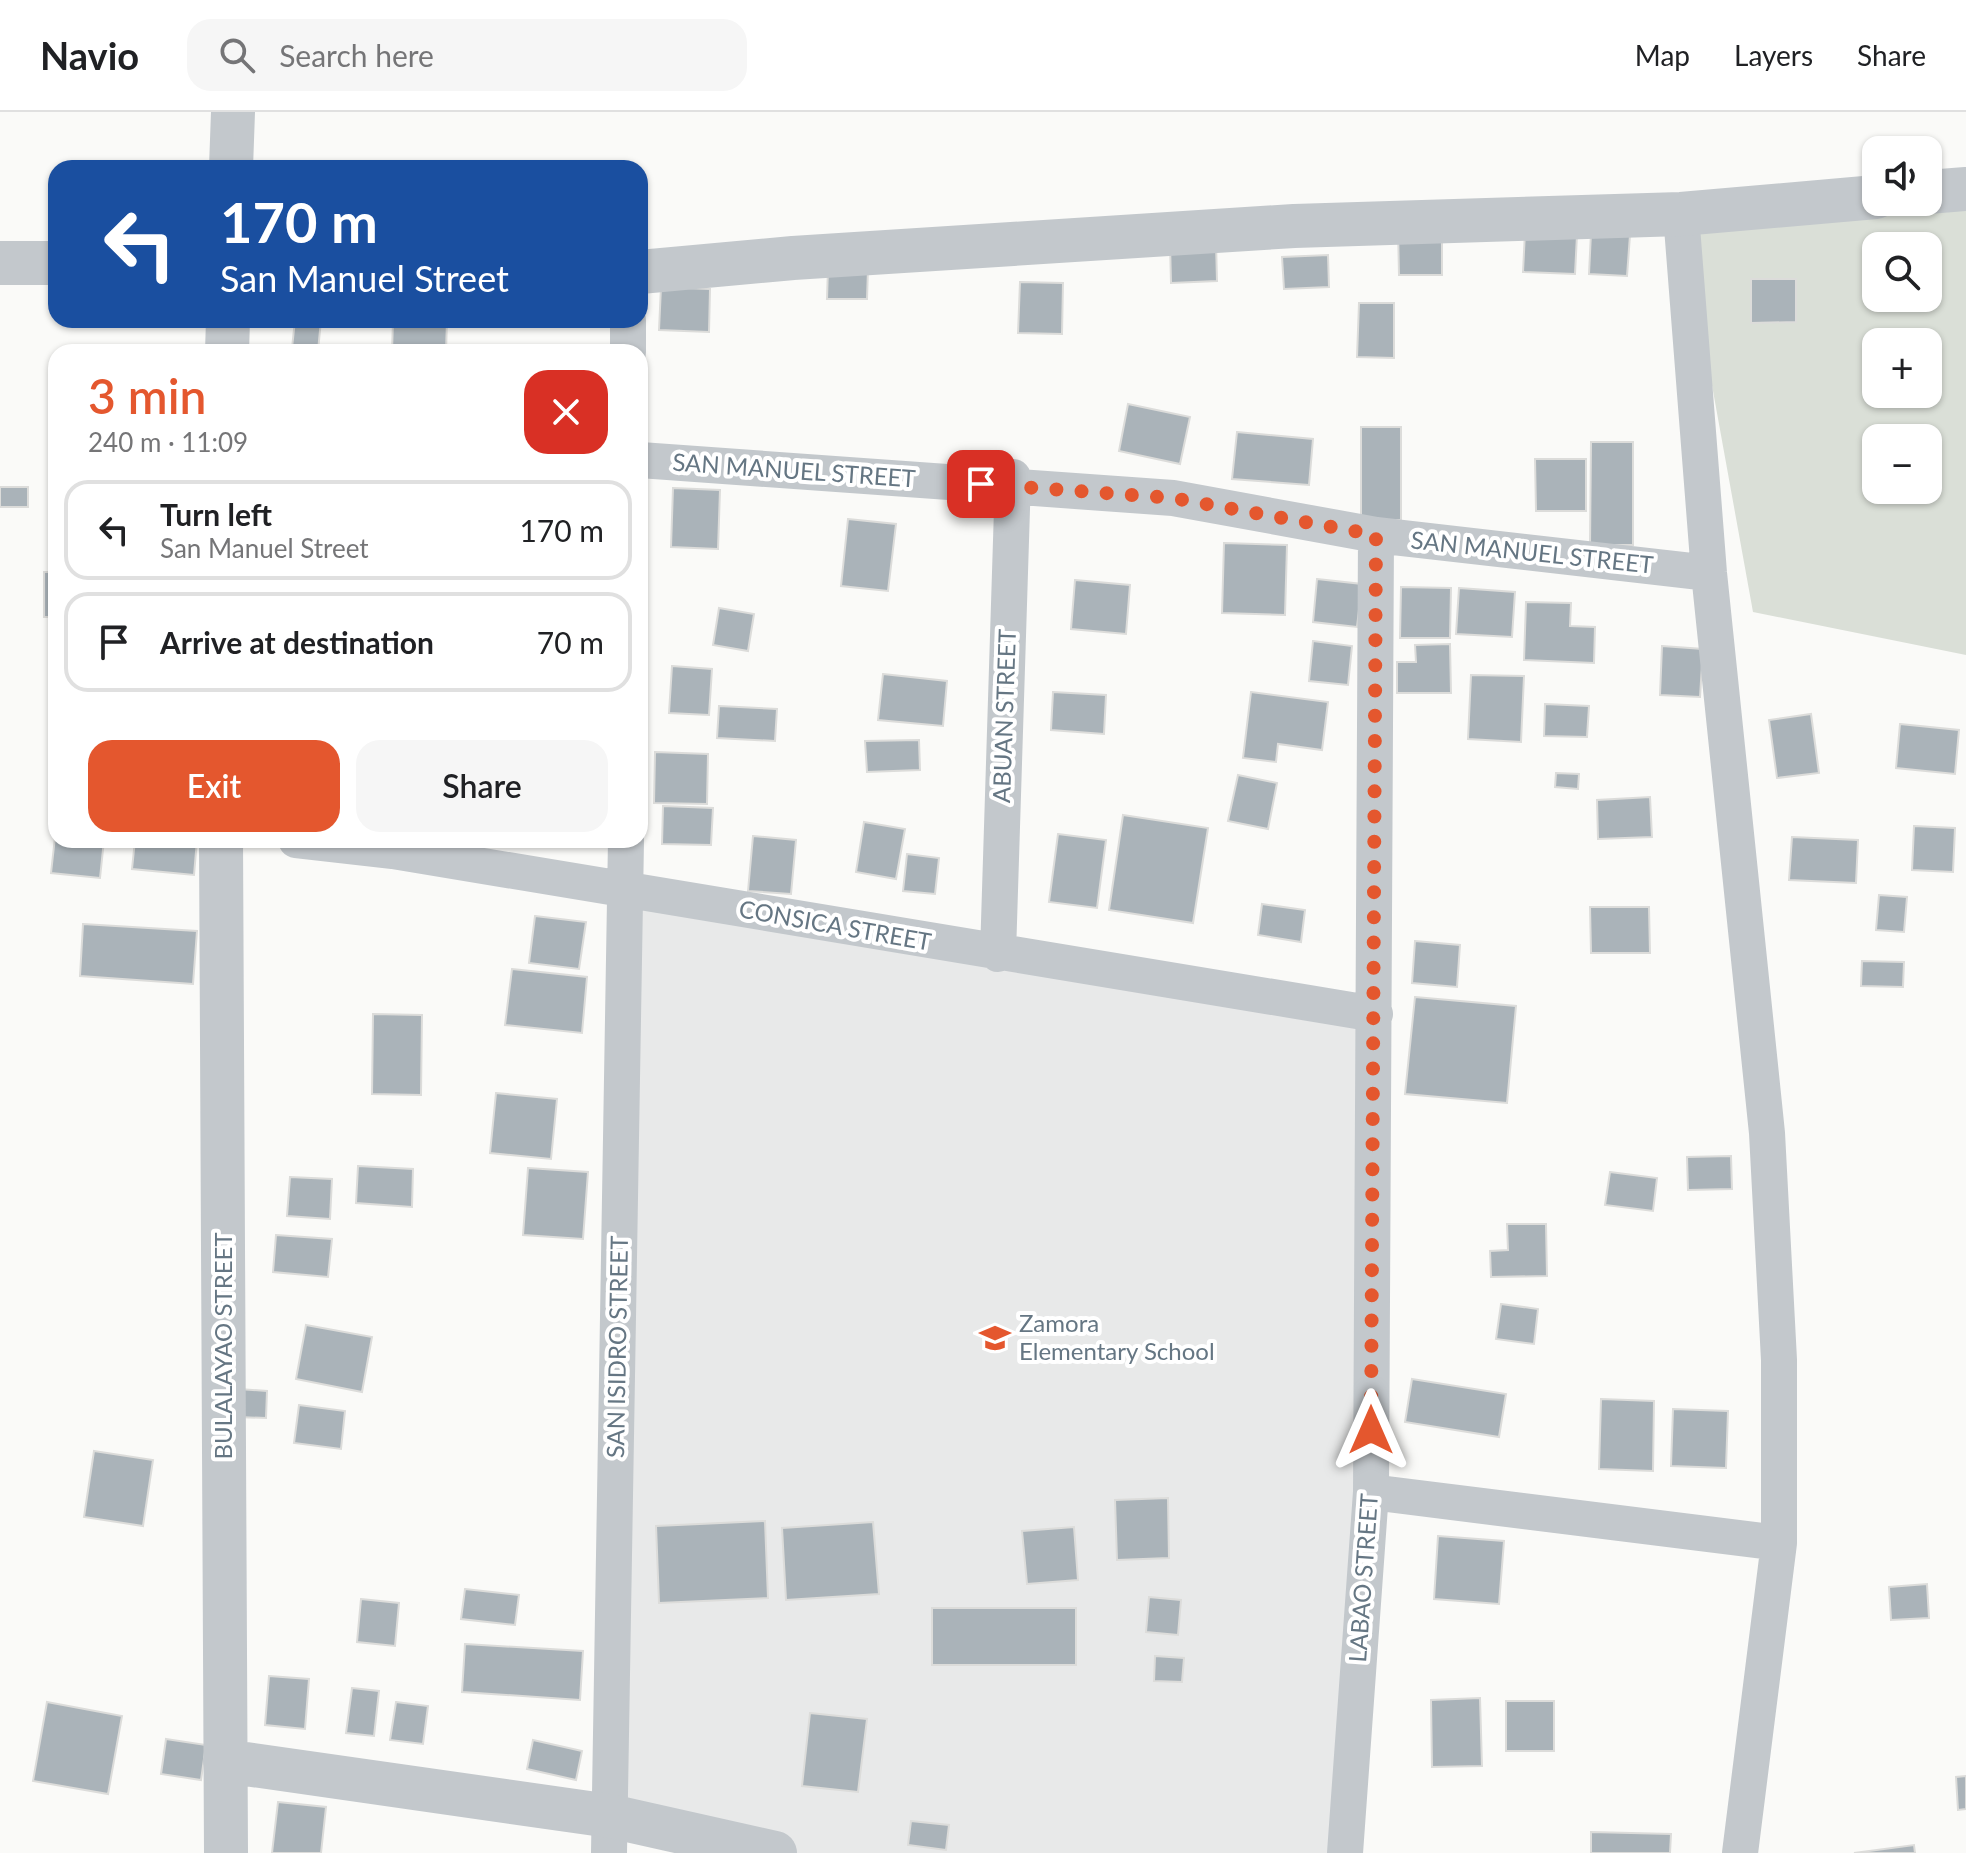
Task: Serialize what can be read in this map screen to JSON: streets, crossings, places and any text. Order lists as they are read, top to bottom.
{
  "streets": {
    "street": [
      "SAN MANUEL STREET",
      "ABUAN STREET",
      "CONSICA STREET",
      "BULALAYAO STREET",
      "SAN ISIDRO STREET",
      "LABAO STREET"
    ]
  },
  "crossings": [
    ["SAN MANUEL STREET", "ABUAN STREET"],
    ["SAN MANUEL STREET", "LABAO STREET"],
    ["ABUAN STREET", "CONSICA STREET"],
    ["CONSICA STREET", "SAN ISIDRO STREET"],
    ["CONSICA STREET", "LABAO STREET"]
  ],
  "places": {
    "school or university": ["Zamora Elementary School"]
  },
  "page": {
    "header": "Navio",
    "search": "Search here",
    "nav": ["Map", "Layers", "Share"],
    "map_buttons": ["+", "−"],
    "turn": ["170 m", "San Manuel Street"],
    "heading": ["3 min", "240 m · 11:09"],
    "list": [
      {
        "name": "Turn left",
        "note": "San Manuel Street",
        "value": "170 m"
      },
      {
        "name": "Arrive at destination",
        "value": "70 m"
      }
    ],
    "buttons": ["Exit", "Share"]
  }
}
